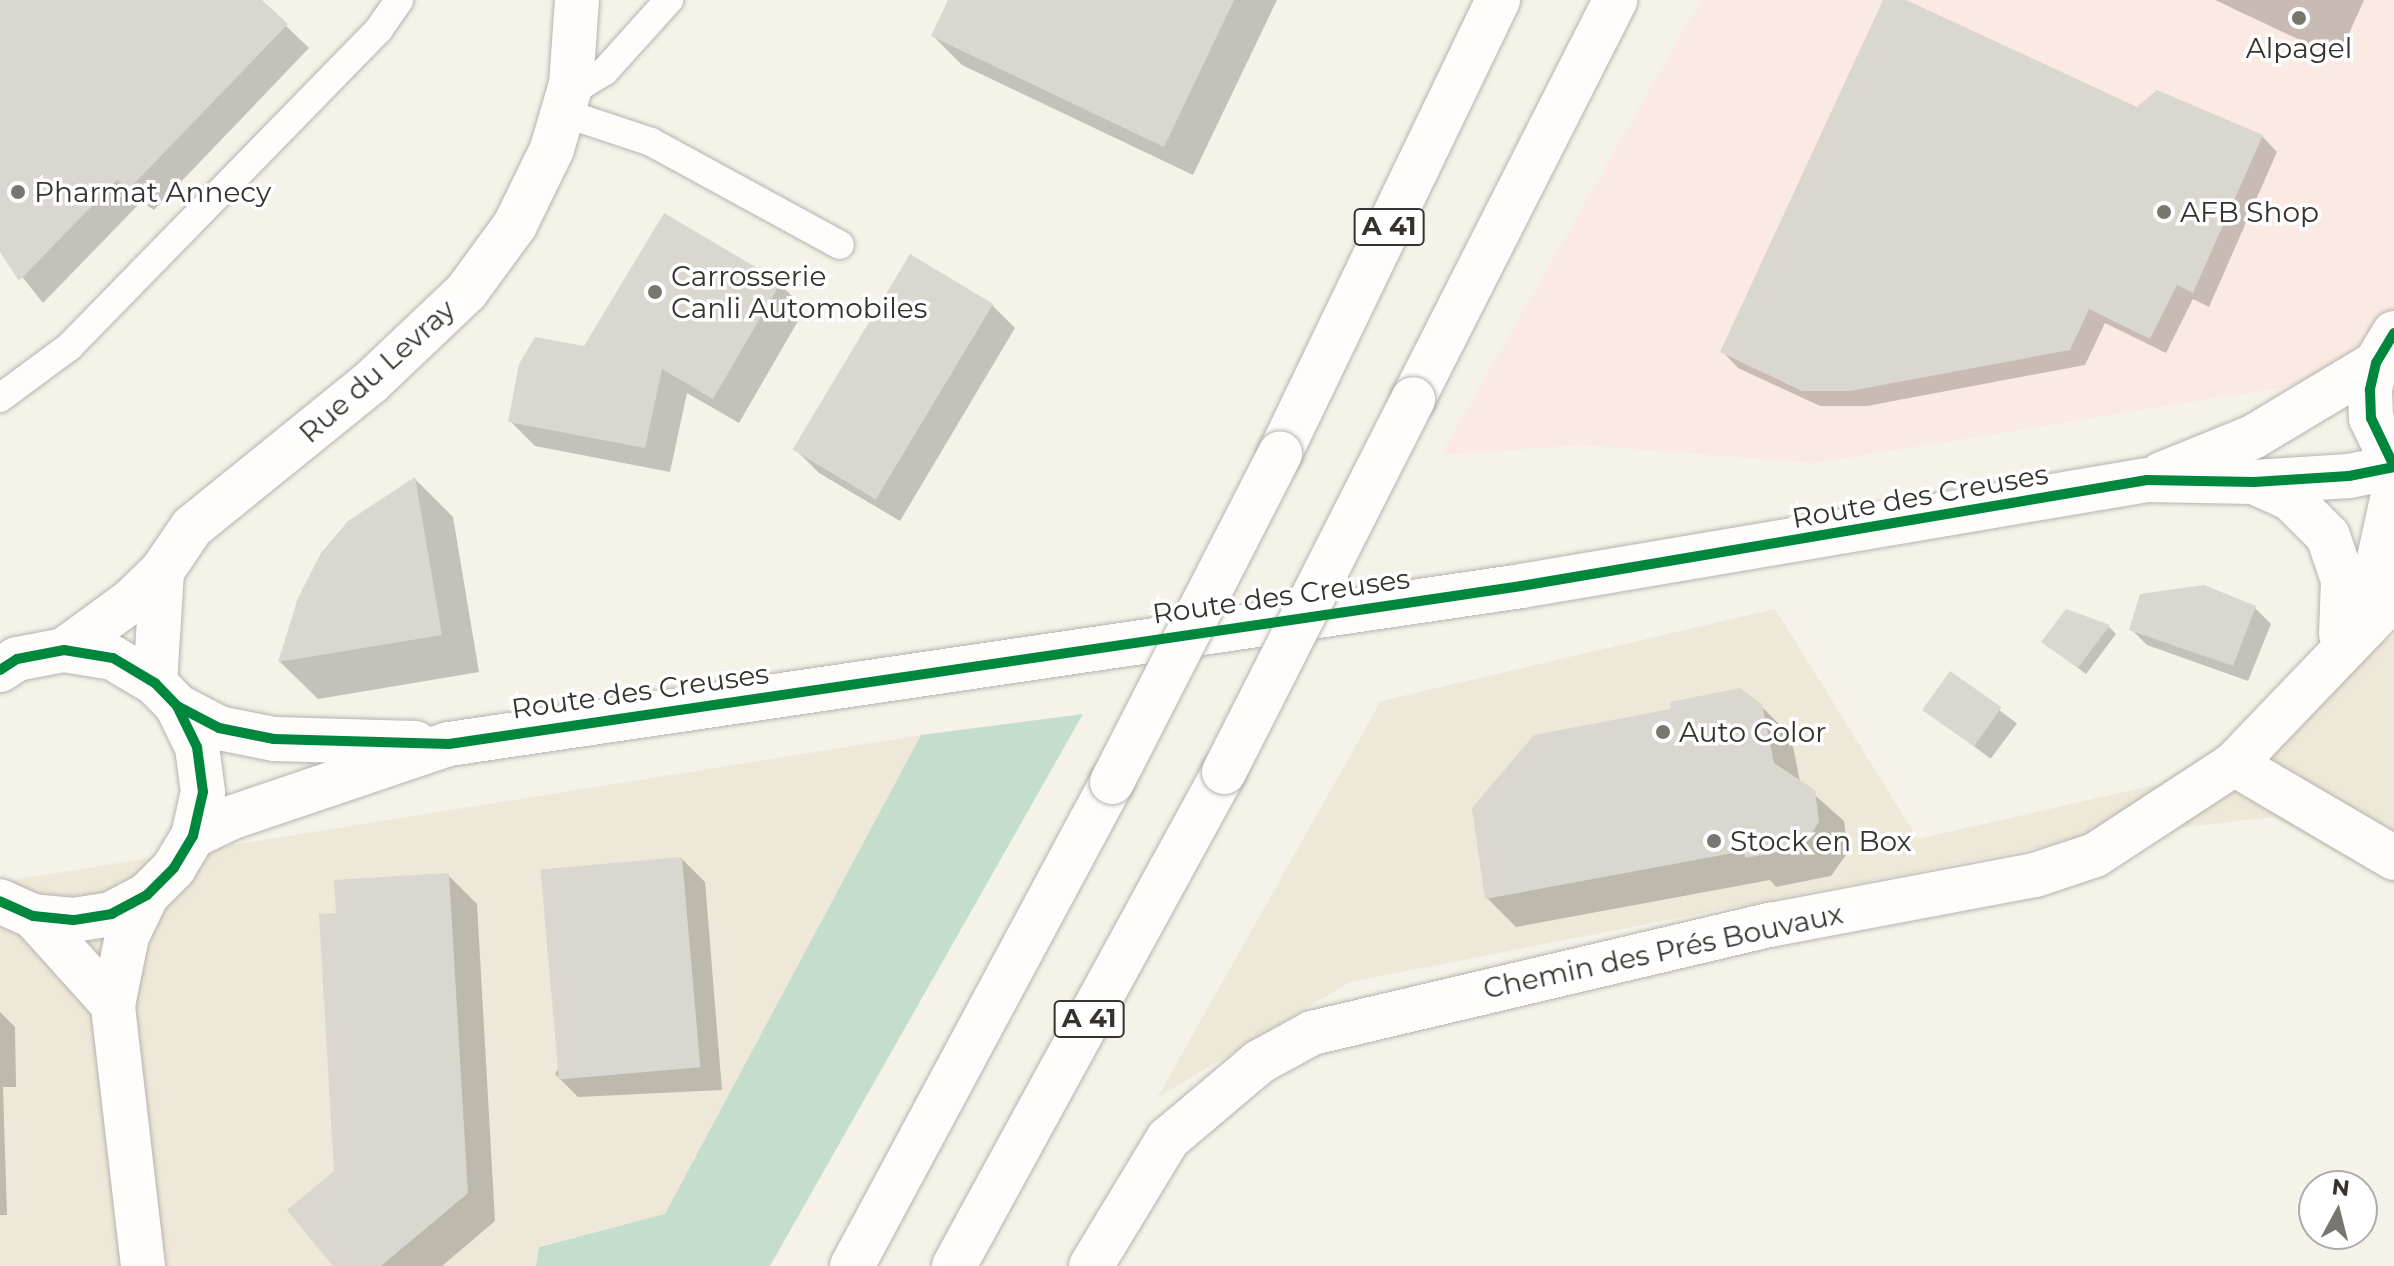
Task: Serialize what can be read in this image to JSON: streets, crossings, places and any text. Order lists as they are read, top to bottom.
{
  "streets": {
    "main road": [
      "A 41",
      "Rue du Levray",
      "Route des Creuses",
      "Chemin des Prés Bouvaux"
    ]
  },
  "crossings": [
    ["Rue du Levray", "Route des Creuses"]
  ],
  "places": [
    "Alpagel",
    "Pharmat Annecy",
    "AFB Shop",
    "Carrosserie Canli Automobiles",
    "Auto Color",
    "Stock en Box"
  ],
  "north": "top"
}
